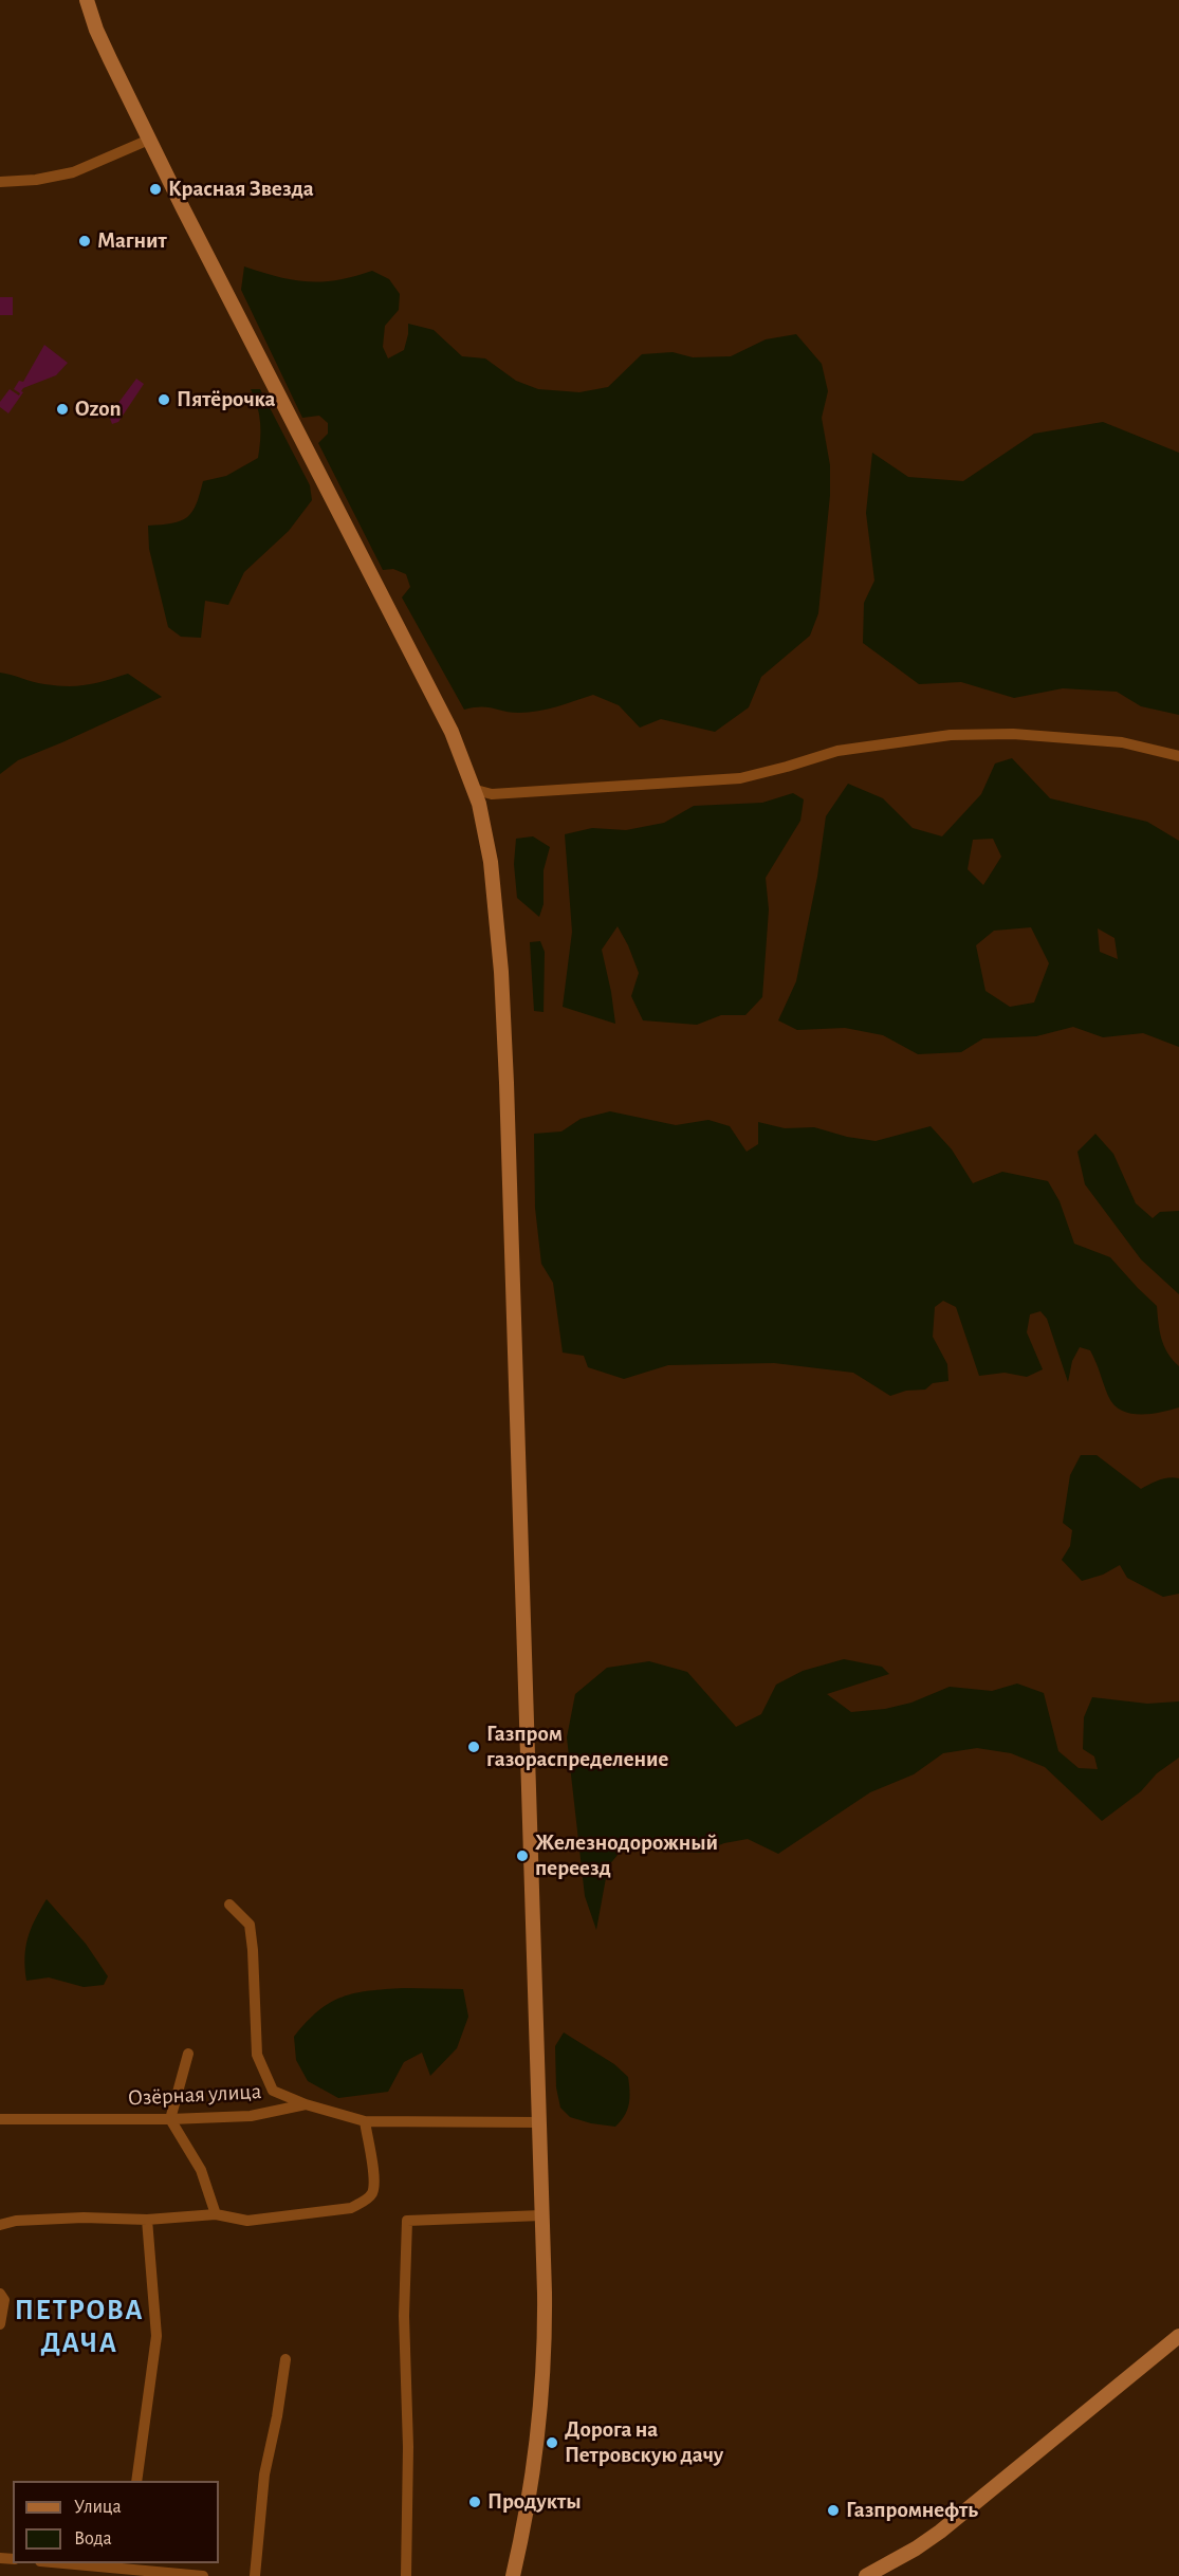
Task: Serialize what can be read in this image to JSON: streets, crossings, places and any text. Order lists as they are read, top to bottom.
{
  "streets": {
    "street": ["Озёрная улица"]
  },
  "districts": ["ПЕТРОВА ДАЧА"],
  "places": [
    "Красная Звезда",
    "Магнит",
    "Пятёрочка",
    "Ozon",
    "Газпром газораспределение",
    "Железнодорожный переезд",
    "Дорога на Петровскую дачу",
    "Продукты",
    "Газпромнефть"
  ],
  "legend": ["Улица", "Вода"]
}
